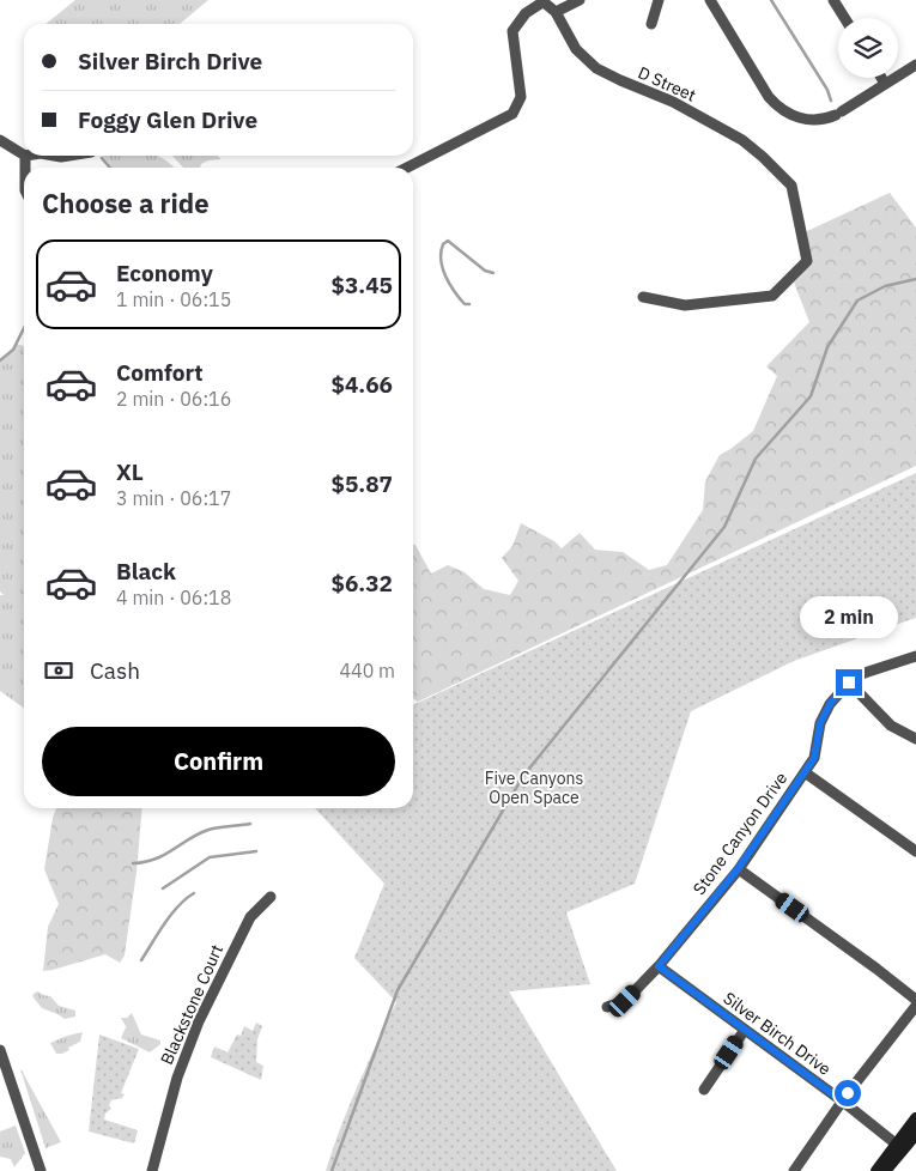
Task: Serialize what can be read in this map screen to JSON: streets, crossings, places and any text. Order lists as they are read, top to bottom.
{
  "streets": {
    "street": [
      "D Street",
      "Stone Canyon Drive",
      "Blackstone Court",
      "Silver Birch Drive"
    ]
  },
  "crossings": [
    ["Stone Canyon Drive", "Silver Birch Drive"]
  ],
  "parks": ["Five Canyons Open Space"],
  "page": {
    "banner": ["Silver Birch Drive", "Foggy Glen Drive"],
    "heading": "Choose a ride",
    "list": [
      {
        "name": "Economy",
        "note": "1 min · 06:15",
        "value": "$3.45"
      },
      {
        "name": "Comfort",
        "note": "2 min · 06:16",
        "value": "$4.66"
      },
      {
        "name": "XL",
        "note": "3 min · 06:17",
        "value": "$5.87"
      },
      {
        "name": "Black",
        "note": "4 min · 06:18",
        "value": "$6.32"
      }
    ],
    "bubble": "2 min",
    "pay": ["Cash", "440 m"],
    "buttons": "Confirm"
  }
}
